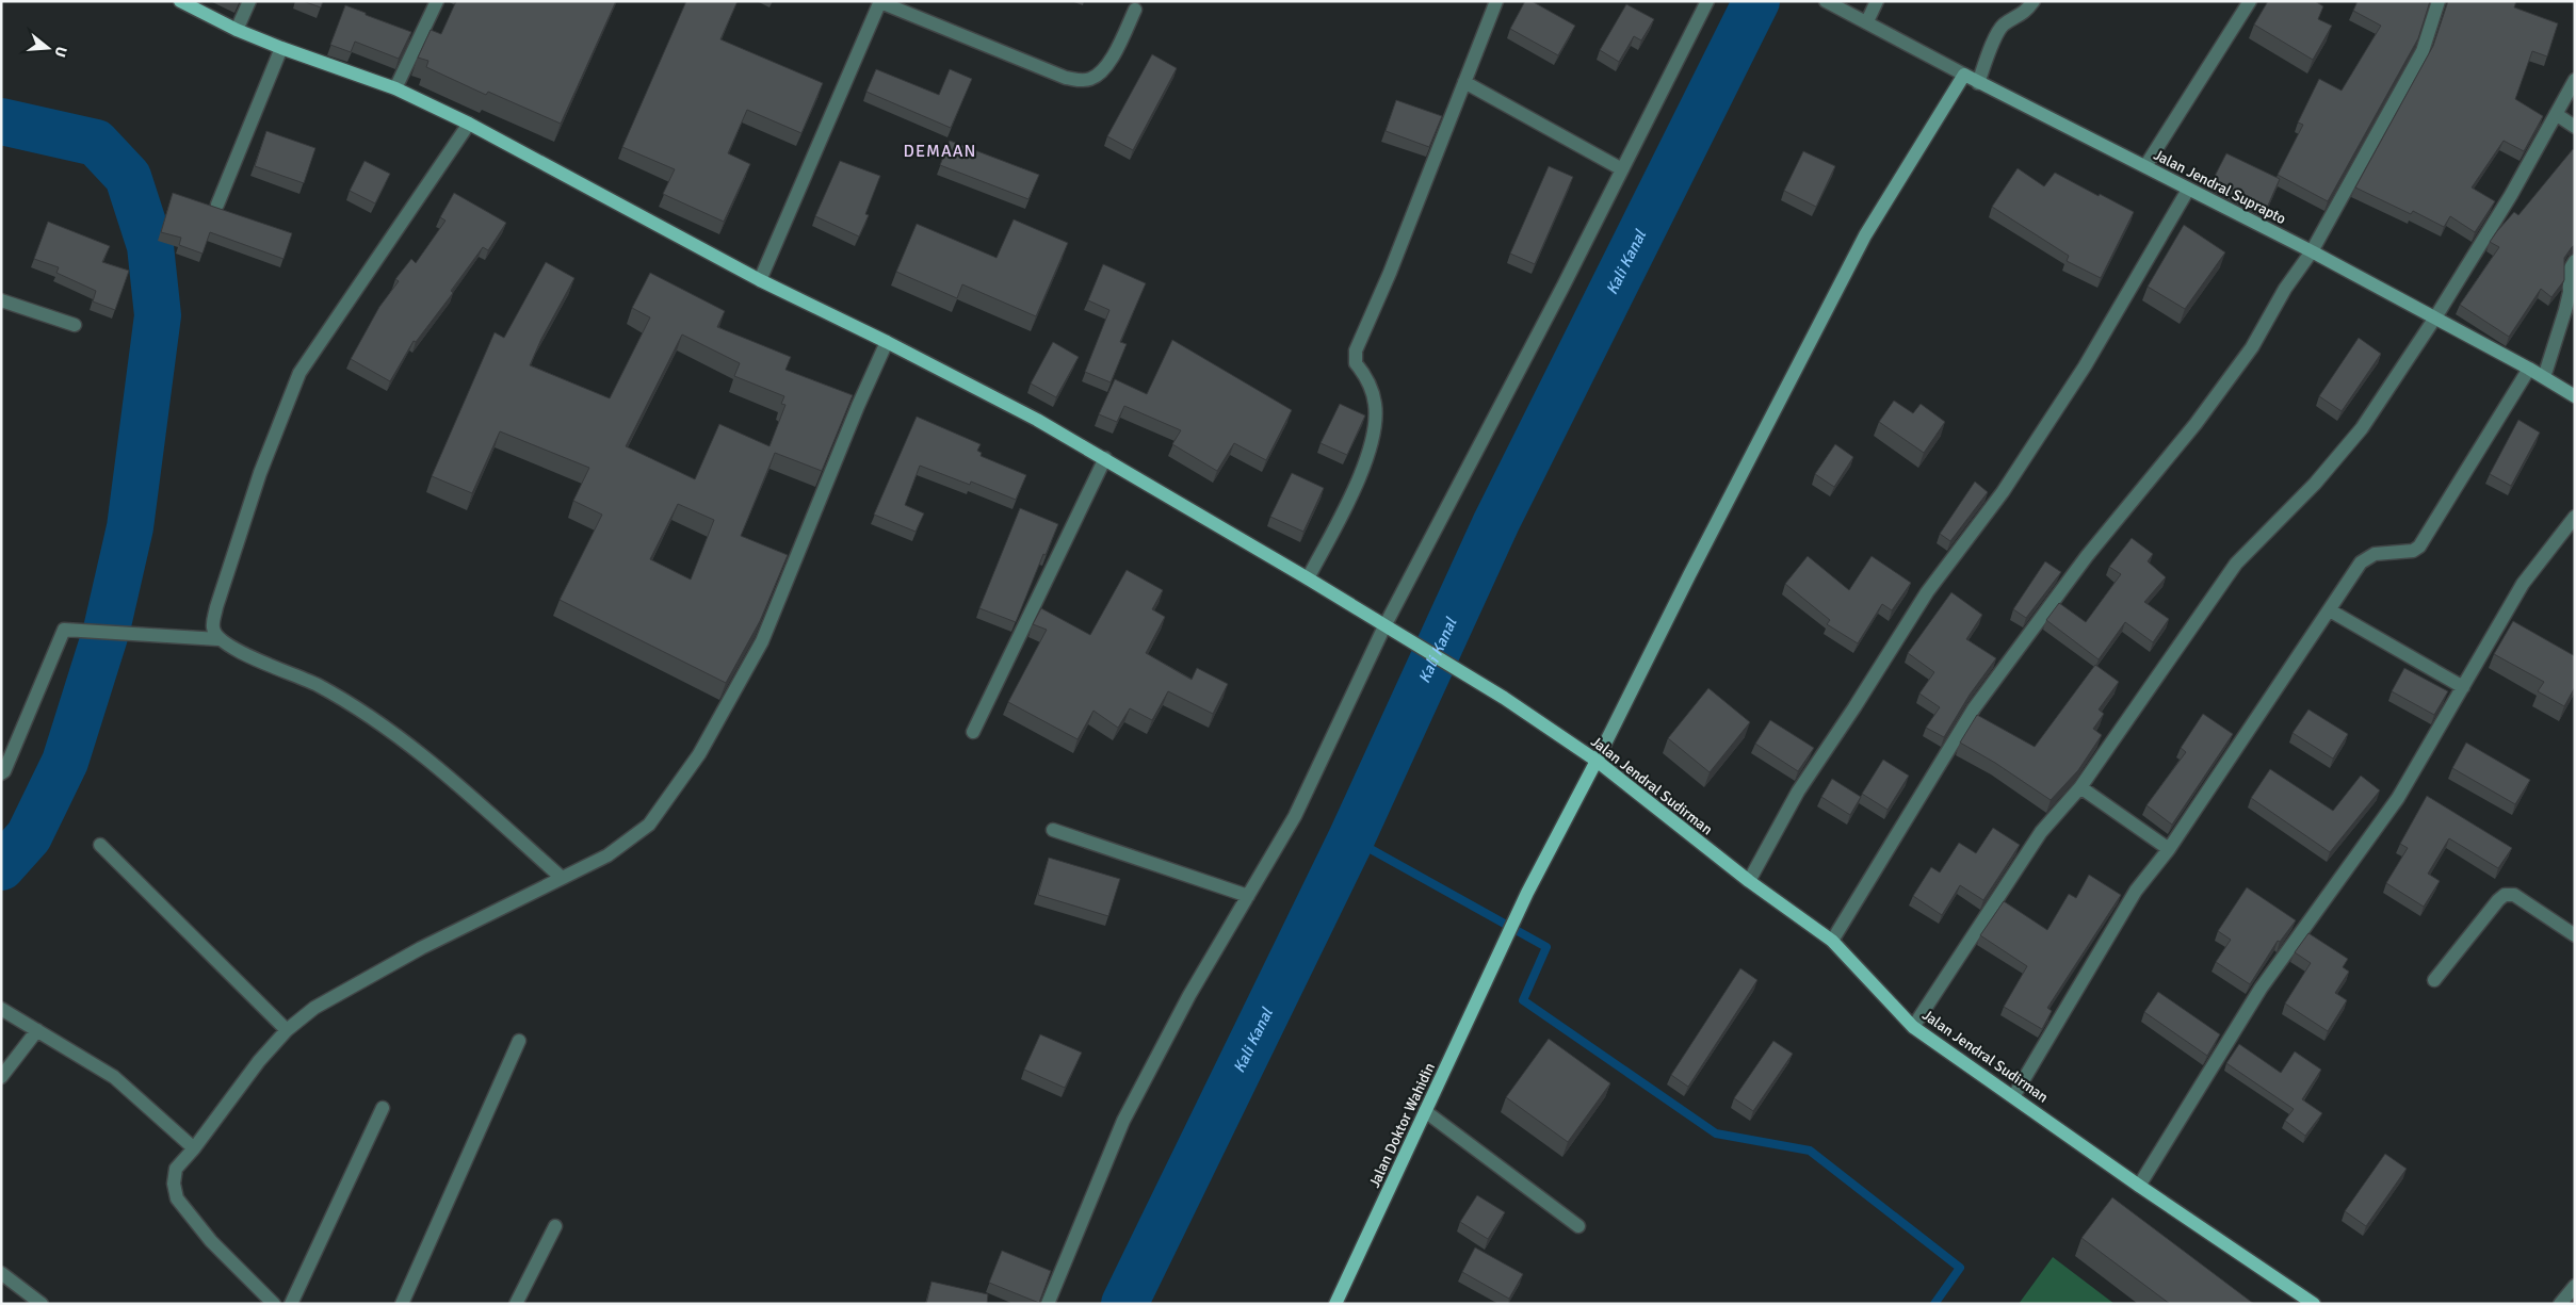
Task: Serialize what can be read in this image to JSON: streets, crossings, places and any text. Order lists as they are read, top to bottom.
{
  "streets": {
    "main road": ["Jalan Jendral Suprapto", "Jalan Jendral Sudirman", "Jalan Doktor Wahidin"]
  },
  "crossings": [
    ["Jalan Jendral Sudirman", "Jalan Doktor Wahidin"]
  ],
  "districts": ["DEMAAN"],
  "water": ["Kali Kanal"],
  "north": "right"
}
